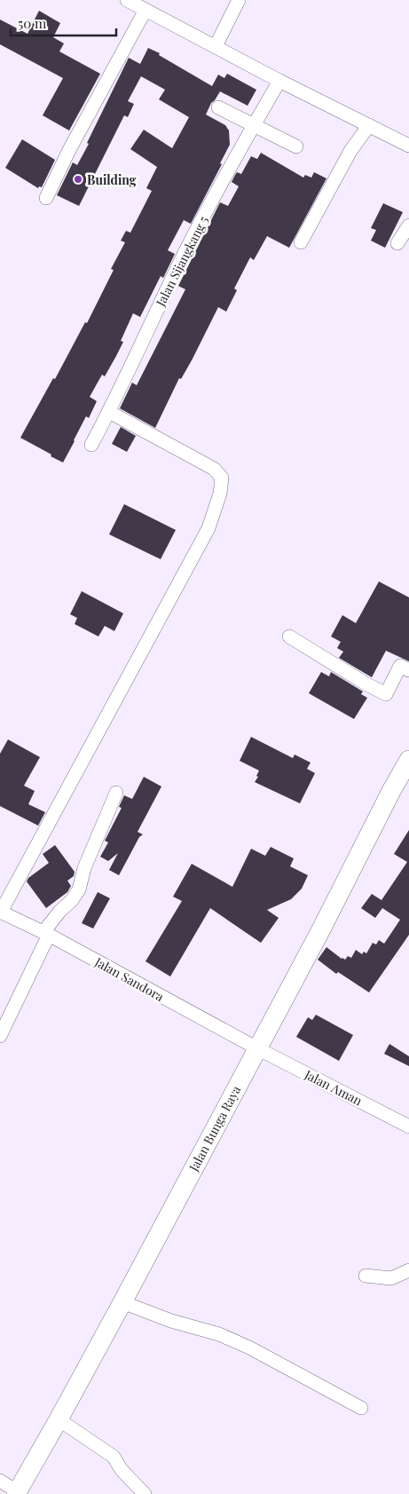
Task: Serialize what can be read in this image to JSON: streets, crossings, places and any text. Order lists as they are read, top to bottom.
{
  "streets": {
    "street": [
      "Jalan Sijangkang 5",
      "Jalan Sandora",
      "Jalan Aman",
      "Jalan Bunga Raya"
    ]
  },
  "crossings": [
    ["Jalan Sandora", "Jalan Aman"],
    ["Jalan Sandora", "Jalan Bunga Raya"],
    ["Jalan Aman", "Jalan Bunga Raya"]
  ],
  "places": ["Building"],
  "scale_bar": "50 m"
}
